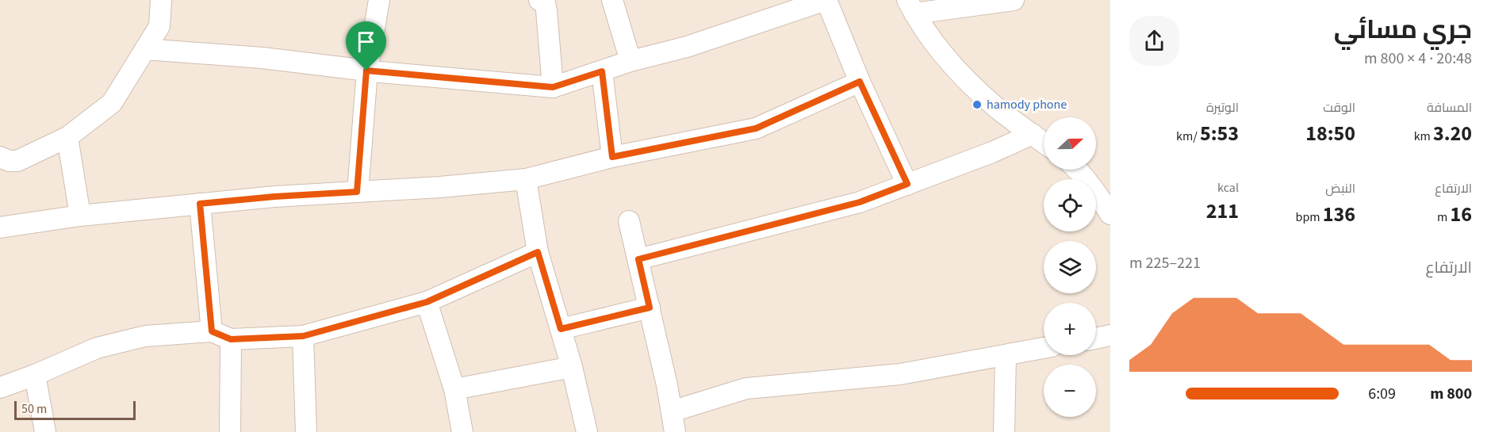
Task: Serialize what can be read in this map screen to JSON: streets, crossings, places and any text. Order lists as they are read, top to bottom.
{
  "places": ["hamody phone"],
  "scale_bar": "50 m",
  "north": "right",
  "page": {
    "heading": ["جري مسائي", "20:48 · 4 × 800 m"],
    "stats": [
      ["المسافة", "3.20 km"],
      ["الوقت", "18:50"],
      ["الوتيرة", "5:53 /km"],
      ["الارتفاع", "16 m"],
      ["النبض", "136 bpm"],
      ["kcal", "211"]
    ],
    "map_buttons": ["+", "−"],
    "chart": ["الارتفاع", "221–225 m"],
    "list": [
      {
        "name": "800 m",
        "note": "6:09"
      }
    ],
    "scale": "50 m"
  }
}
